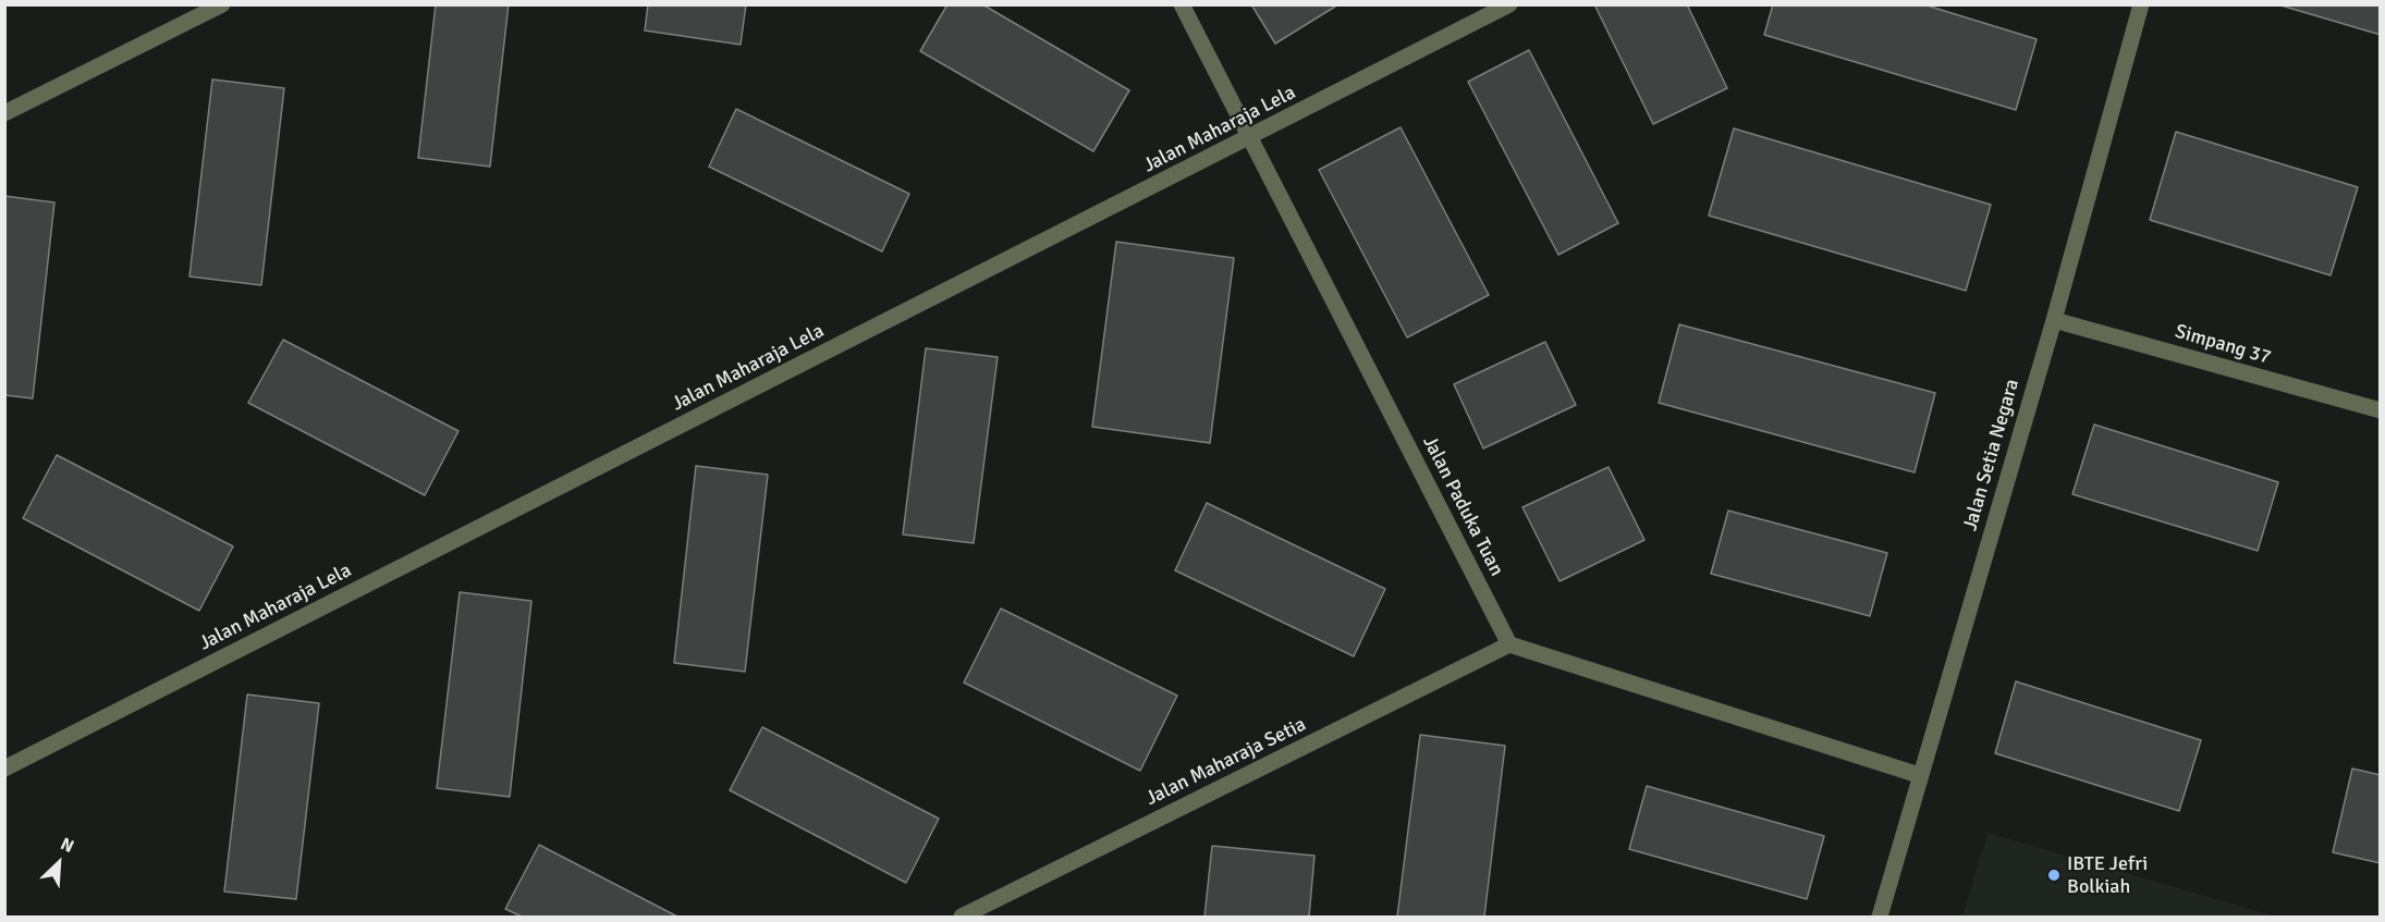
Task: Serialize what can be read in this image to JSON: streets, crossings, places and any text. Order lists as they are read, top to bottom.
{
  "streets": {
    "street": [
      "Jalan Maharaja Lela",
      "Simpang 37",
      "Jalan Setia Negara",
      "Jalan Paduka Tuan",
      "Jalan Maharaja Setia"
    ]
  },
  "crossings": [
    ["Jalan Maharaja Lela", "Jalan Paduka Tuan"],
    ["Simpang 37", "Jalan Setia Negara"],
    ["Jalan Paduka Tuan", "Jalan Maharaja Setia"]
  ],
  "places": ["IBTE Jefri Bolkiah"],
  "north": "top right"
}
